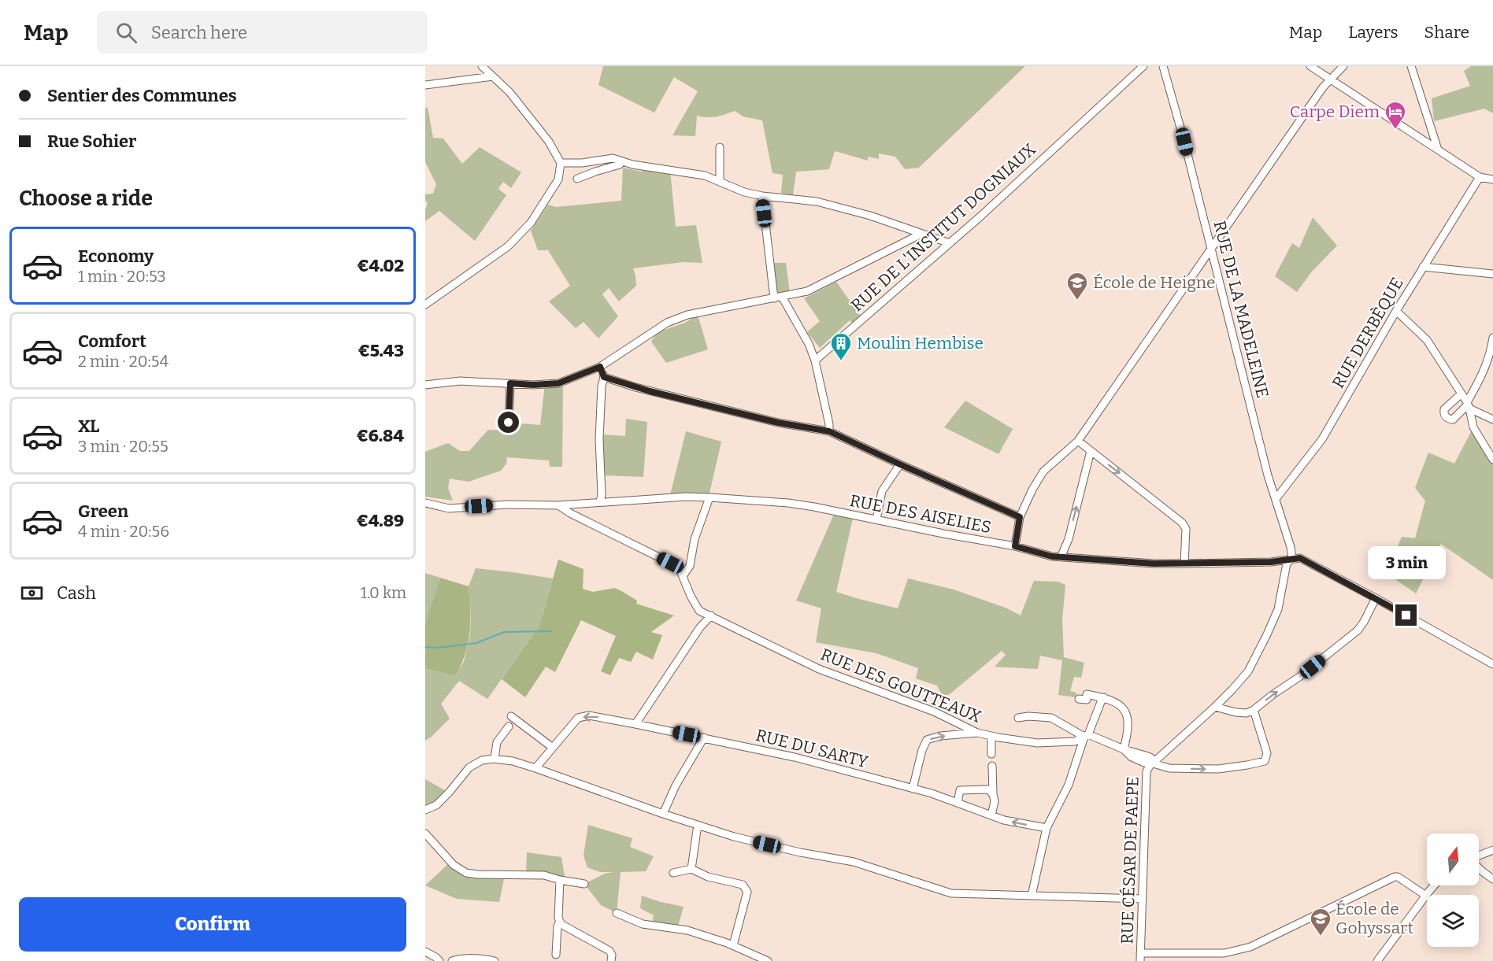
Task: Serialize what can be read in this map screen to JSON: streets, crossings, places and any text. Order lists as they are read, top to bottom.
{
  "streets": {
    "street": [
      "RUE DE L'INSTITUT DOGNIAUX",
      "RUE DE LA MADELEINE",
      "RUE DERBÈQUE",
      "RUE DES AISELIES",
      "RUE DES GOUTTEAUX",
      "RUE DU SARTY",
      "RUE CÉSAR DE PAEPE"
    ]
  },
  "crossings": [
    ["RUE DE LA MADELEINE", "RUE DERBÈQUE"],
    ["RUE DE LA MADELEINE", "RUE DES AISELIES"],
    ["RUE DE LA MADELEINE", "RUE CÉSAR DE PAEPE"],
    ["RUE DES AISELIES", "RUE CÉSAR DE PAEPE"]
  ],
  "places": {
    "hotel": ["Carpe Diem"],
    "school or university": ["École de Heigne", "École de Gohyssart"],
    "building": ["Moulin Hembise"]
  },
  "north": "top",
  "page": {
    "header": "Map",
    "search": "Search here",
    "nav": ["Map", "Layers", "Share"],
    "banner": ["Sentier des Communes", "Rue Sohier"],
    "heading": "Choose a ride",
    "list": [
      {
        "name": "Economy",
        "note": "1 min · 20:53",
        "value": "€4.02"
      },
      {
        "name": "Comfort",
        "note": "2 min · 20:54",
        "value": "€5.43"
      },
      {
        "name": "XL",
        "note": "3 min · 20:55",
        "value": "€6.84"
      },
      {
        "name": "Green",
        "note": "4 min · 20:56",
        "value": "€4.89"
      }
    ],
    "bubble": "3 min",
    "pay": ["Cash", "1.0 km"],
    "buttons": "Confirm"
  }
}
